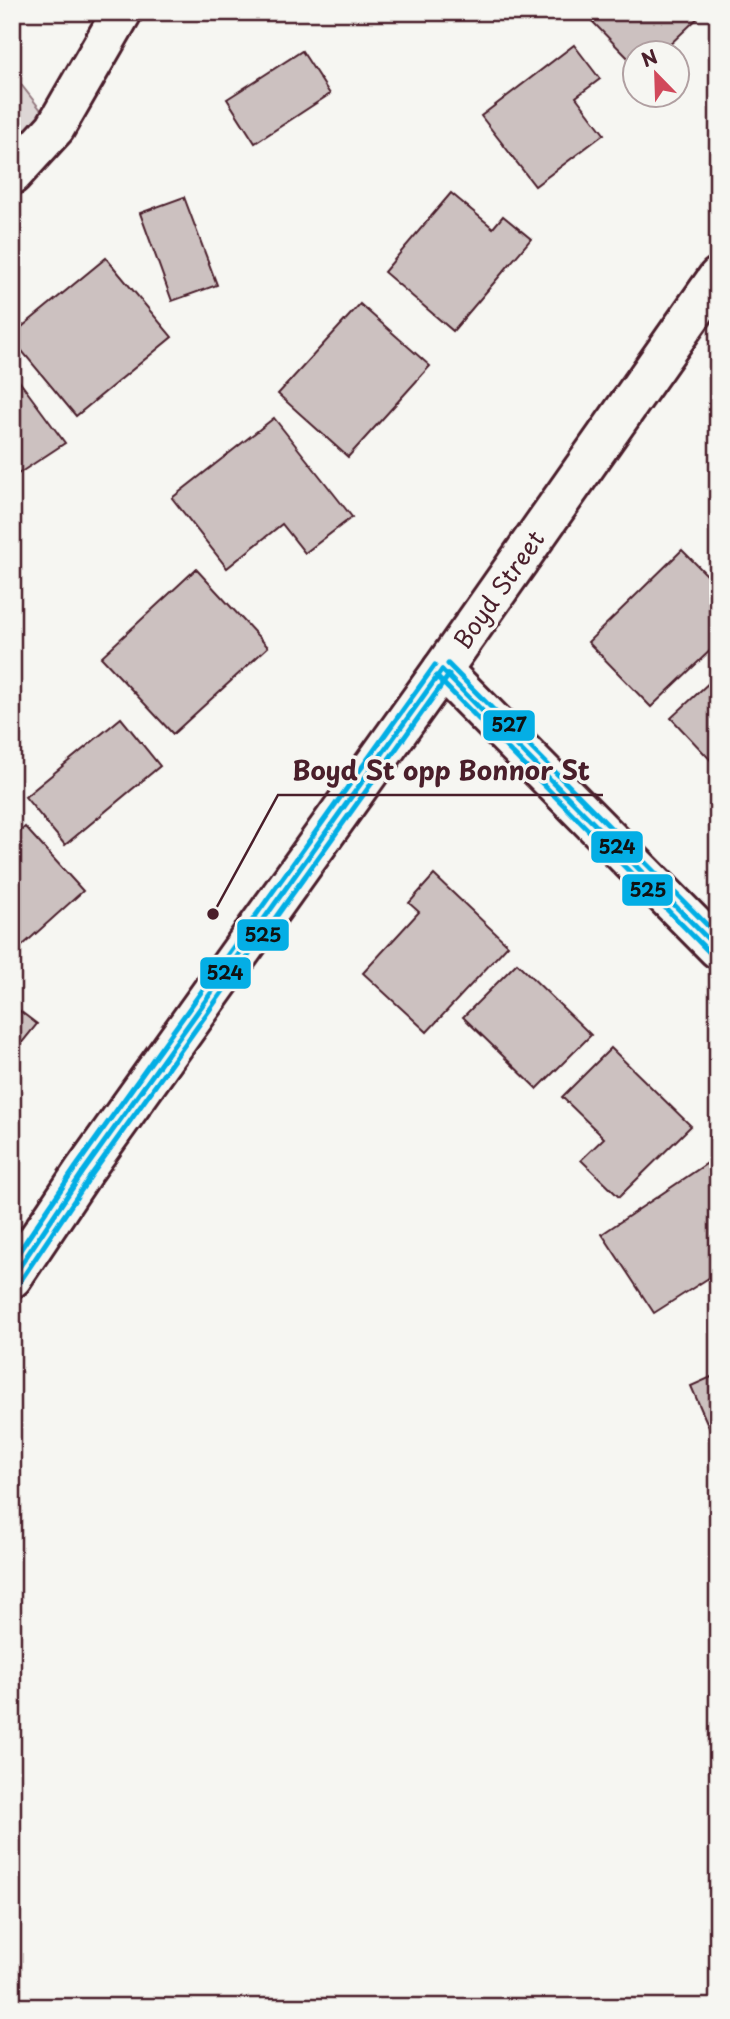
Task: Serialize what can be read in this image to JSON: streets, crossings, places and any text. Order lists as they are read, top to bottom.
{
  "streets": {
    "main road": ["Boyd Street"]
  },
  "places": ["Boyd St opp Bonnor St"],
  "lines": ["transit line 527", "transit line 524", "transit line 525"],
  "north": "top left"
}
